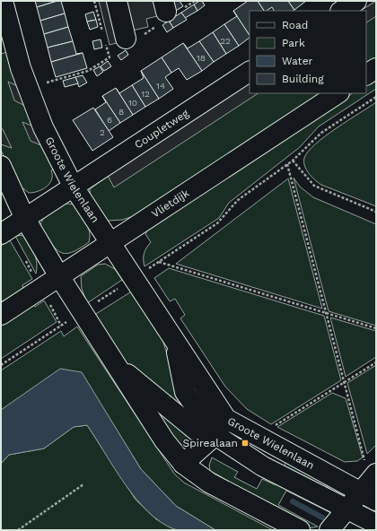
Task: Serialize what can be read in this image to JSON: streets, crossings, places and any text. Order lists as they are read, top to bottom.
{
  "streets": {
    "street": ["Coupletweg", "Groote Wielenlaan", "Vlietdijk"]
  },
  "crossings": [
    ["Coupletweg", "Groote Wielenlaan"],
    ["Groote Wielenlaan", "Vlietdijk"]
  ],
  "places": {
    "transit": ["Spirealaan"]
  },
  "house_numbers": [
    "22",
    "18",
    "14",
    "12",
    "10",
    "8",
    "6",
    "2"
  ],
  "legend": [
    "Road",
    "Park",
    "Water",
    "Building"
  ]
}
